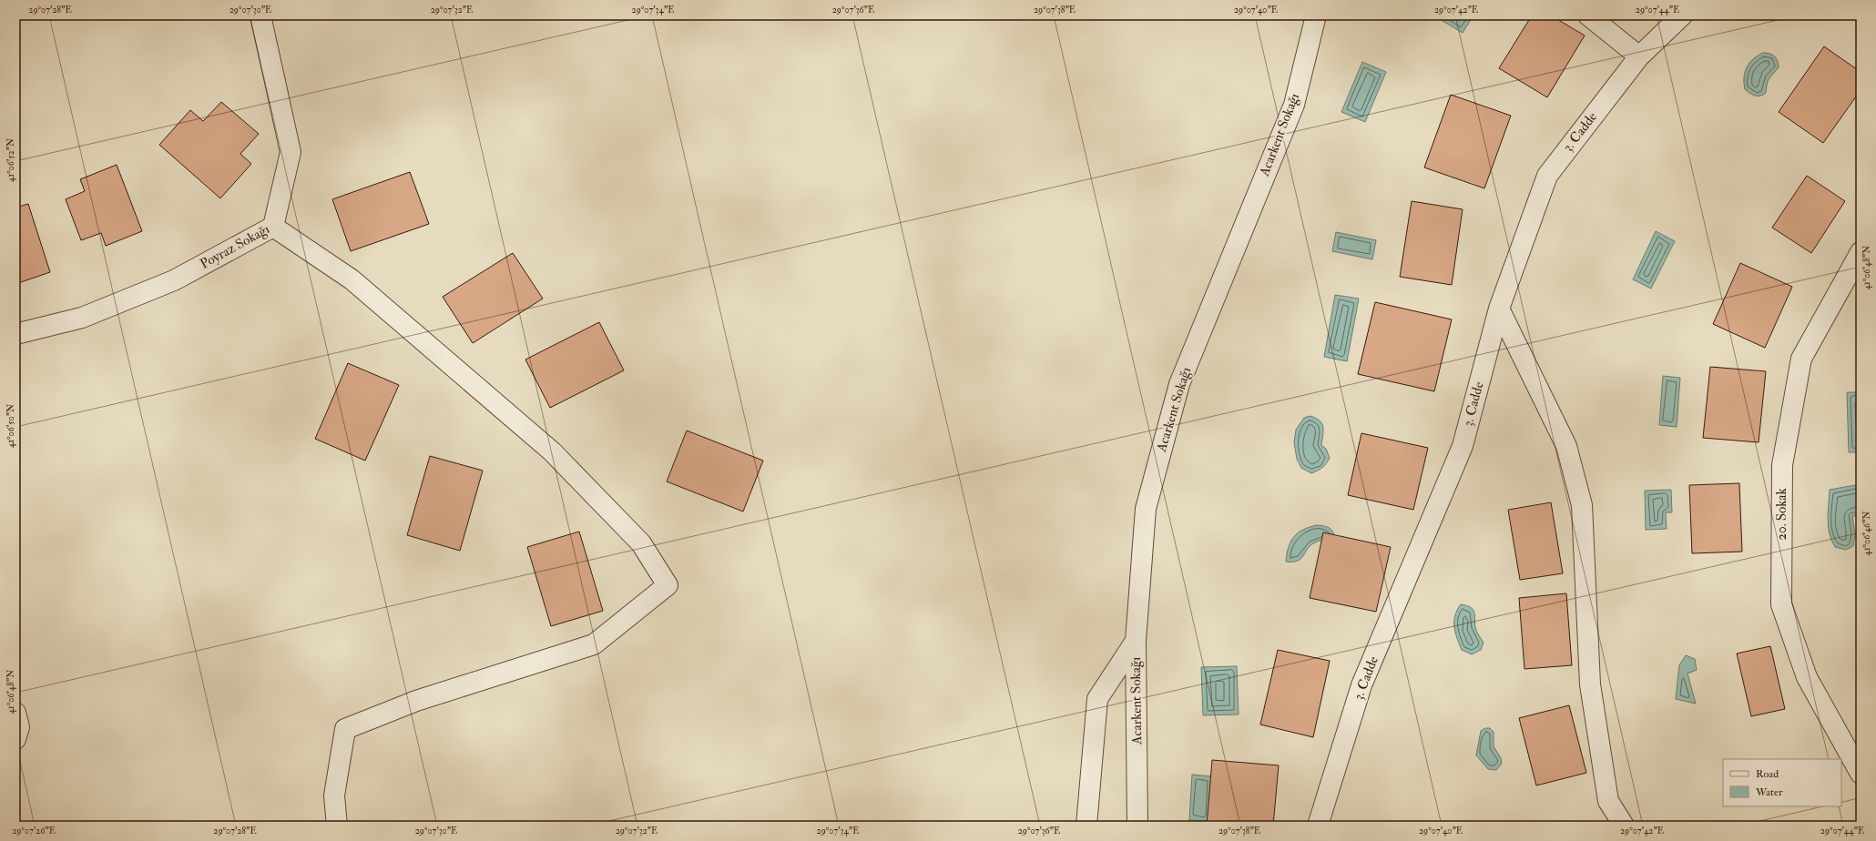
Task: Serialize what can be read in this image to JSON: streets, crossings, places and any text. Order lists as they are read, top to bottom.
{
  "streets": {
    "street": [
      "3. Cadde",
      "Acarkent Sokağı",
      "Poyraz Sokağı",
      "20. Sokak"
    ]
  },
  "legend": ["Road", "Water"],
  "coordinates": [
    "29°07'28\"E",
    "29°07'30\"E",
    "29°07'32\"E",
    "29°07'34\"E",
    "29°07'36\"E",
    "29°07'38\"E",
    "29°07'40\"E",
    "29°07'42\"E",
    "29°07'44\"E",
    "41°06'52\"N",
    "41°06'48\"N",
    "41°06'50\"N",
    "41°06'46\"N",
    "29°07'26\"E"
  ]
}
